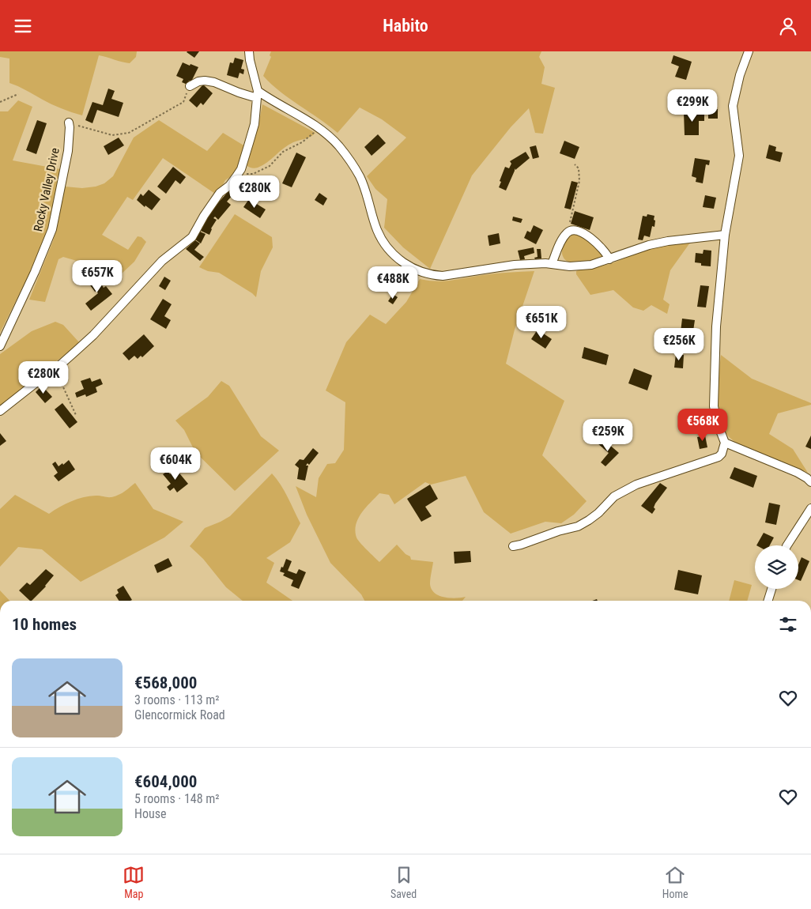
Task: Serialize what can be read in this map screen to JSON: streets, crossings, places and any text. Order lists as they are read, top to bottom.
{
  "streets": {
    "street": ["Rocky Valley Drive"]
  },
  "page": {
    "header": "Habito",
    "price": [
      "€299K",
      "€280K",
      "€657K",
      "€488K",
      "€651K",
      "€256K",
      "€280K",
      "€568K",
      "€259K",
      "€604K"
    ],
    "heading": "10 homes",
    "list": [
      {
        "name": "€568,000",
        "note": "3 rooms · 113 m² · Glencormick Road"
      },
      {
        "name": "€604,000",
        "note": "5 rooms · 148 m² · House"
      }
    ],
    "tabs": ["Map", "Saved", "Home"]
  }
}
